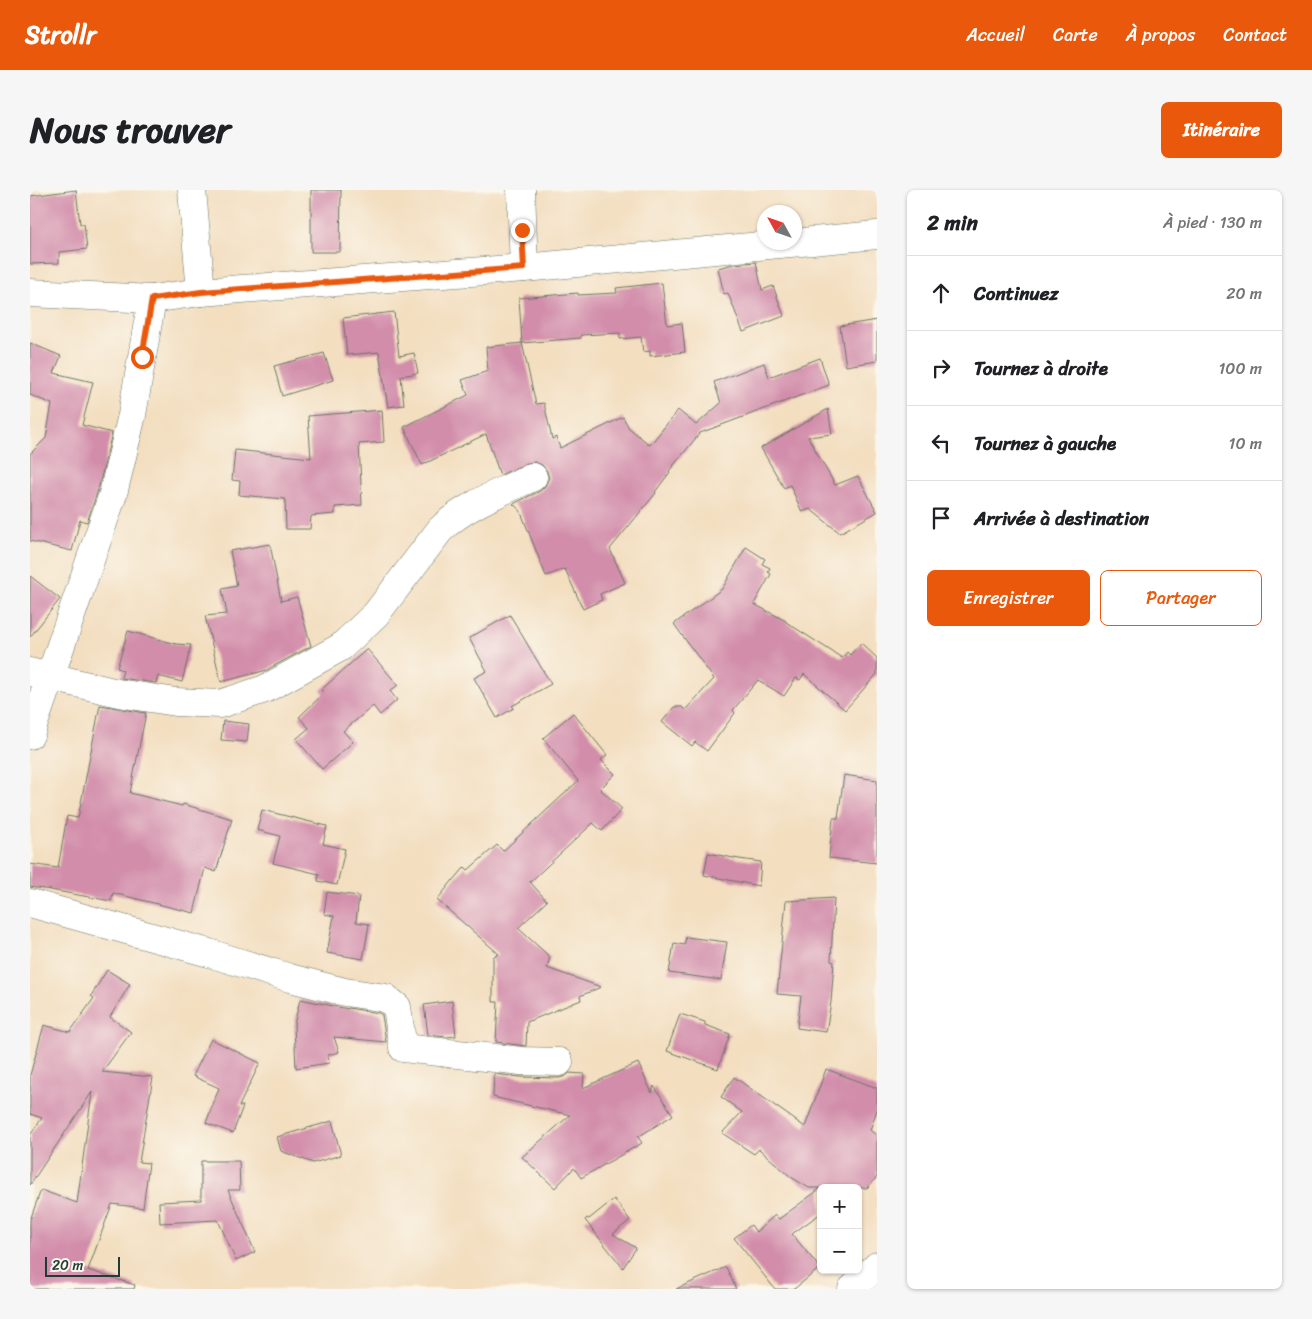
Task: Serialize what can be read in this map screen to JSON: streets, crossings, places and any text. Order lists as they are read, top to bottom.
{
  "scale_bar": "20 m",
  "north": "top left",
  "page": {
    "header": "Strollr",
    "nav": [
      "Accueil",
      "Carte",
      "À propos",
      "Contact"
    ],
    "title": "Nous trouver",
    "buttons": [
      "Itinéraire",
      ["Enregistrer", "Partager"]
    ],
    "heading": ["2 min", "À pied · 130 m"],
    "list": [
      ["Continuez", "20 m"],
      ["Tournez à droite", "100 m"],
      ["Tournez à gauche", "10 m"],
      "Arrivée à destination"
    ],
    "map_buttons": ["+", "−"],
    "scale": "20 m"
  }
}
